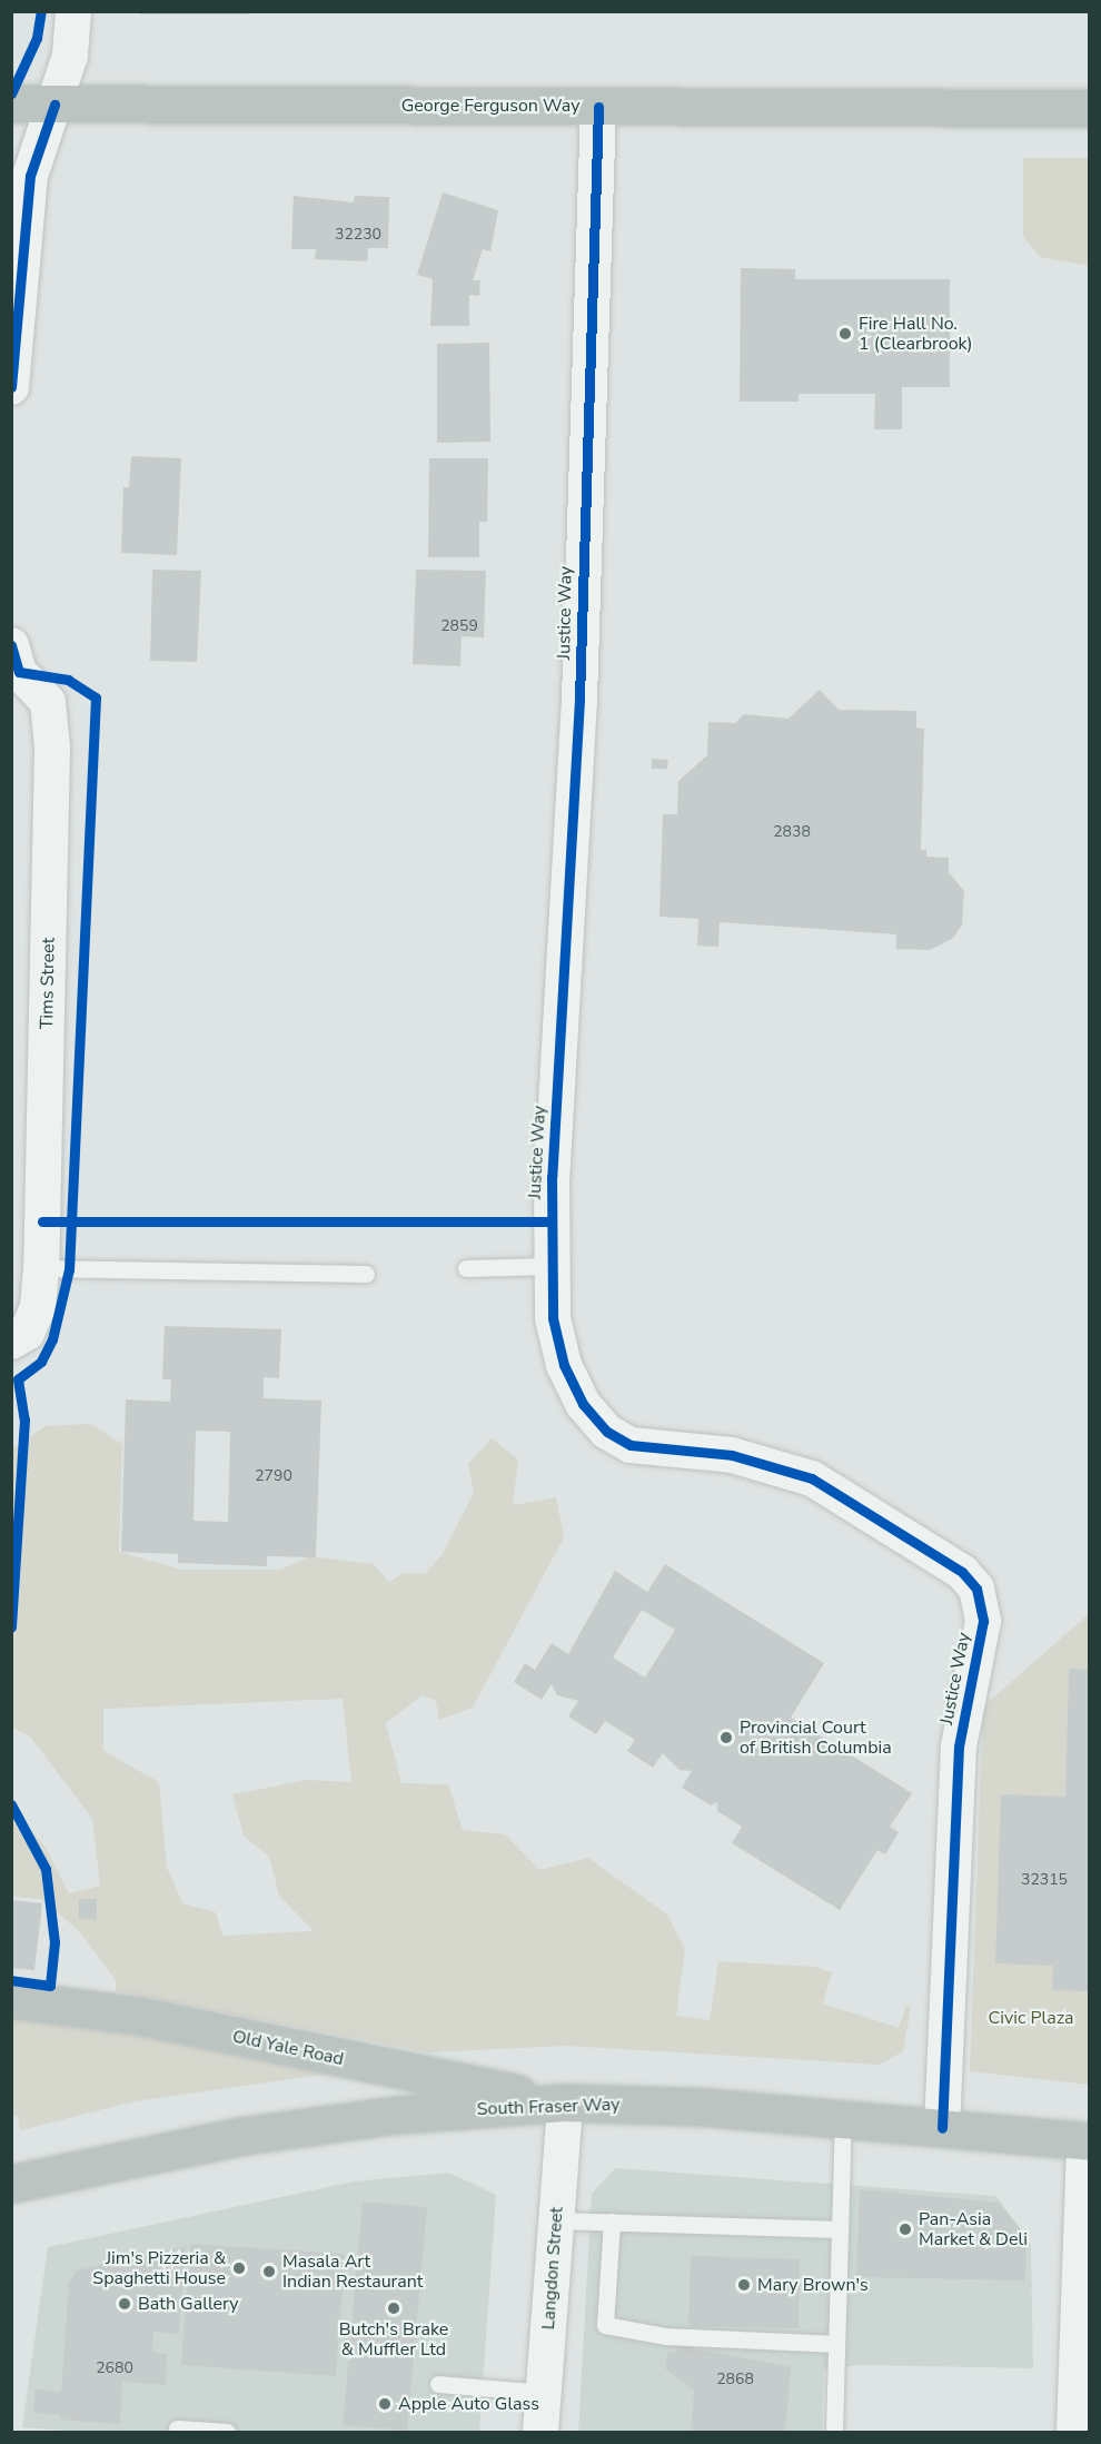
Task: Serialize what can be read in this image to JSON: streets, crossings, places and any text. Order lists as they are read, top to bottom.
{
  "streets": {
    "main road": ["George Ferguson Way", "Old Yale Road", "South Fraser Way"],
    "street": ["Justice Way", "Tims Street", "Langdon Street"]
  },
  "crossings": [
    ["George Ferguson Way", "Justice Way"],
    ["Justice Way", "South Fraser Way"],
    ["Old Yale Road", "South Fraser Way"],
    ["Old Yale Road", "Langdon Street"],
    ["South Fraser Way", "Langdon Street"]
  ],
  "parks": ["Civic Plaza"],
  "places": [
    "Fire Hall No. 1 (Clearbrook)",
    "Provincial Court of British Columbia",
    "Pan-Asia Market & Deli",
    "Jim's Pizzeria & Spaghetti House",
    "Masala Art Indian Restaurant",
    "Mary Brown's",
    "Bath Gallery",
    "Butch's Brake & Muffler Ltd",
    "Apple Auto Glass"
  ],
  "house_numbers": [
    "32230",
    "2859",
    "2838",
    "2790",
    "32315",
    "2680",
    "2868"
  ]
}
